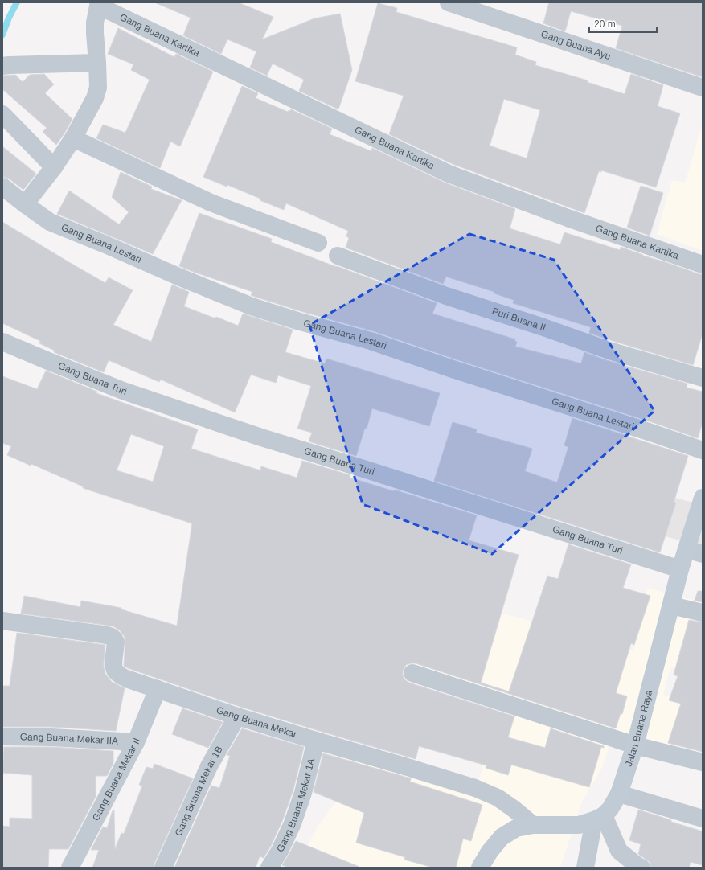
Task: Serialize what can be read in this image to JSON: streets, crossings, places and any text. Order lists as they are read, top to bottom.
{
  "streets": {
    "street": [
      "Gang Buana Kartika",
      "Gang Buana Ayu",
      "Gang Buana Lestari",
      "Puri Buana II",
      "Gang Buana Turi",
      "Gang Buana Mekar",
      "Jalan Buana Raya",
      "Gang Buana Mekar IIA",
      "Gang Buana Mekar II",
      "Gang Buana Mekar 1B",
      "Gang Buana Mekar 1A"
    ]
  },
  "crossings": [
    ["Gang Buana Kartika", "Gang Buana Lestari"],
    ["Gang Buana Turi", "Jalan Buana Raya"],
    ["Gang Buana Mekar", "Gang Buana Mekar II"],
    ["Gang Buana Mekar", "Gang Buana Mekar 1B"],
    ["Gang Buana Mekar", "Gang Buana Mekar 1A"],
    ["Gang Buana Mekar IIA", "Gang Buana Mekar II"]
  ],
  "scale_bar": "20 m"
}
